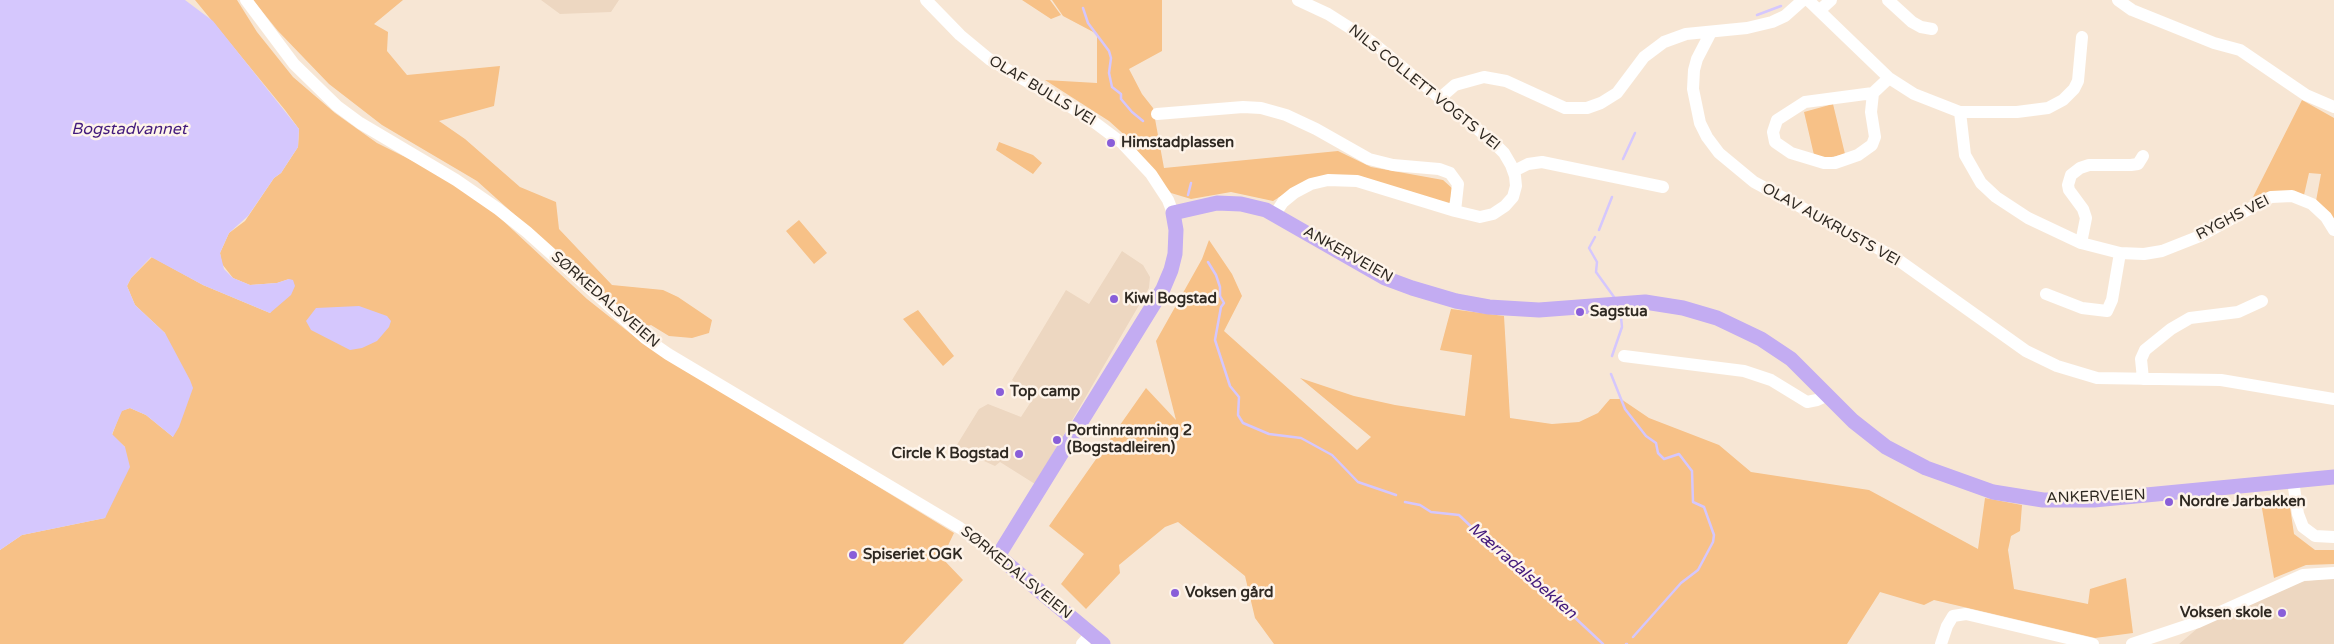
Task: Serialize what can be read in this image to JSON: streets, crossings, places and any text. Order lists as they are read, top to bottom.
{
  "streets": {
    "main road": ["ANKERVEIEN", "SØRKEDALSVEIEN"],
    "street": [
      "NILS COLLETT VOGTS VEI",
      "OLAF BULLS VEI",
      "RYGHS VEI",
      "OLAV AUKRUSTS VEI"
    ]
  },
  "crossings": [
    ["OLAF BULLS VEI", "ANKERVEIEN"]
  ],
  "water": ["Bogstadvannet", "Mærradalsbekken"],
  "places": [
    "Himstadplassen",
    "Kiwi Bogstad",
    "Sagstua",
    "Top camp",
    "Portinnramning 2 (Bogstadleiren)",
    "Circle K Bogstad",
    "Nordre Jarbakken",
    "Spiseriet OGK",
    "Voksen gård",
    "Voksen skole"
  ]
}
